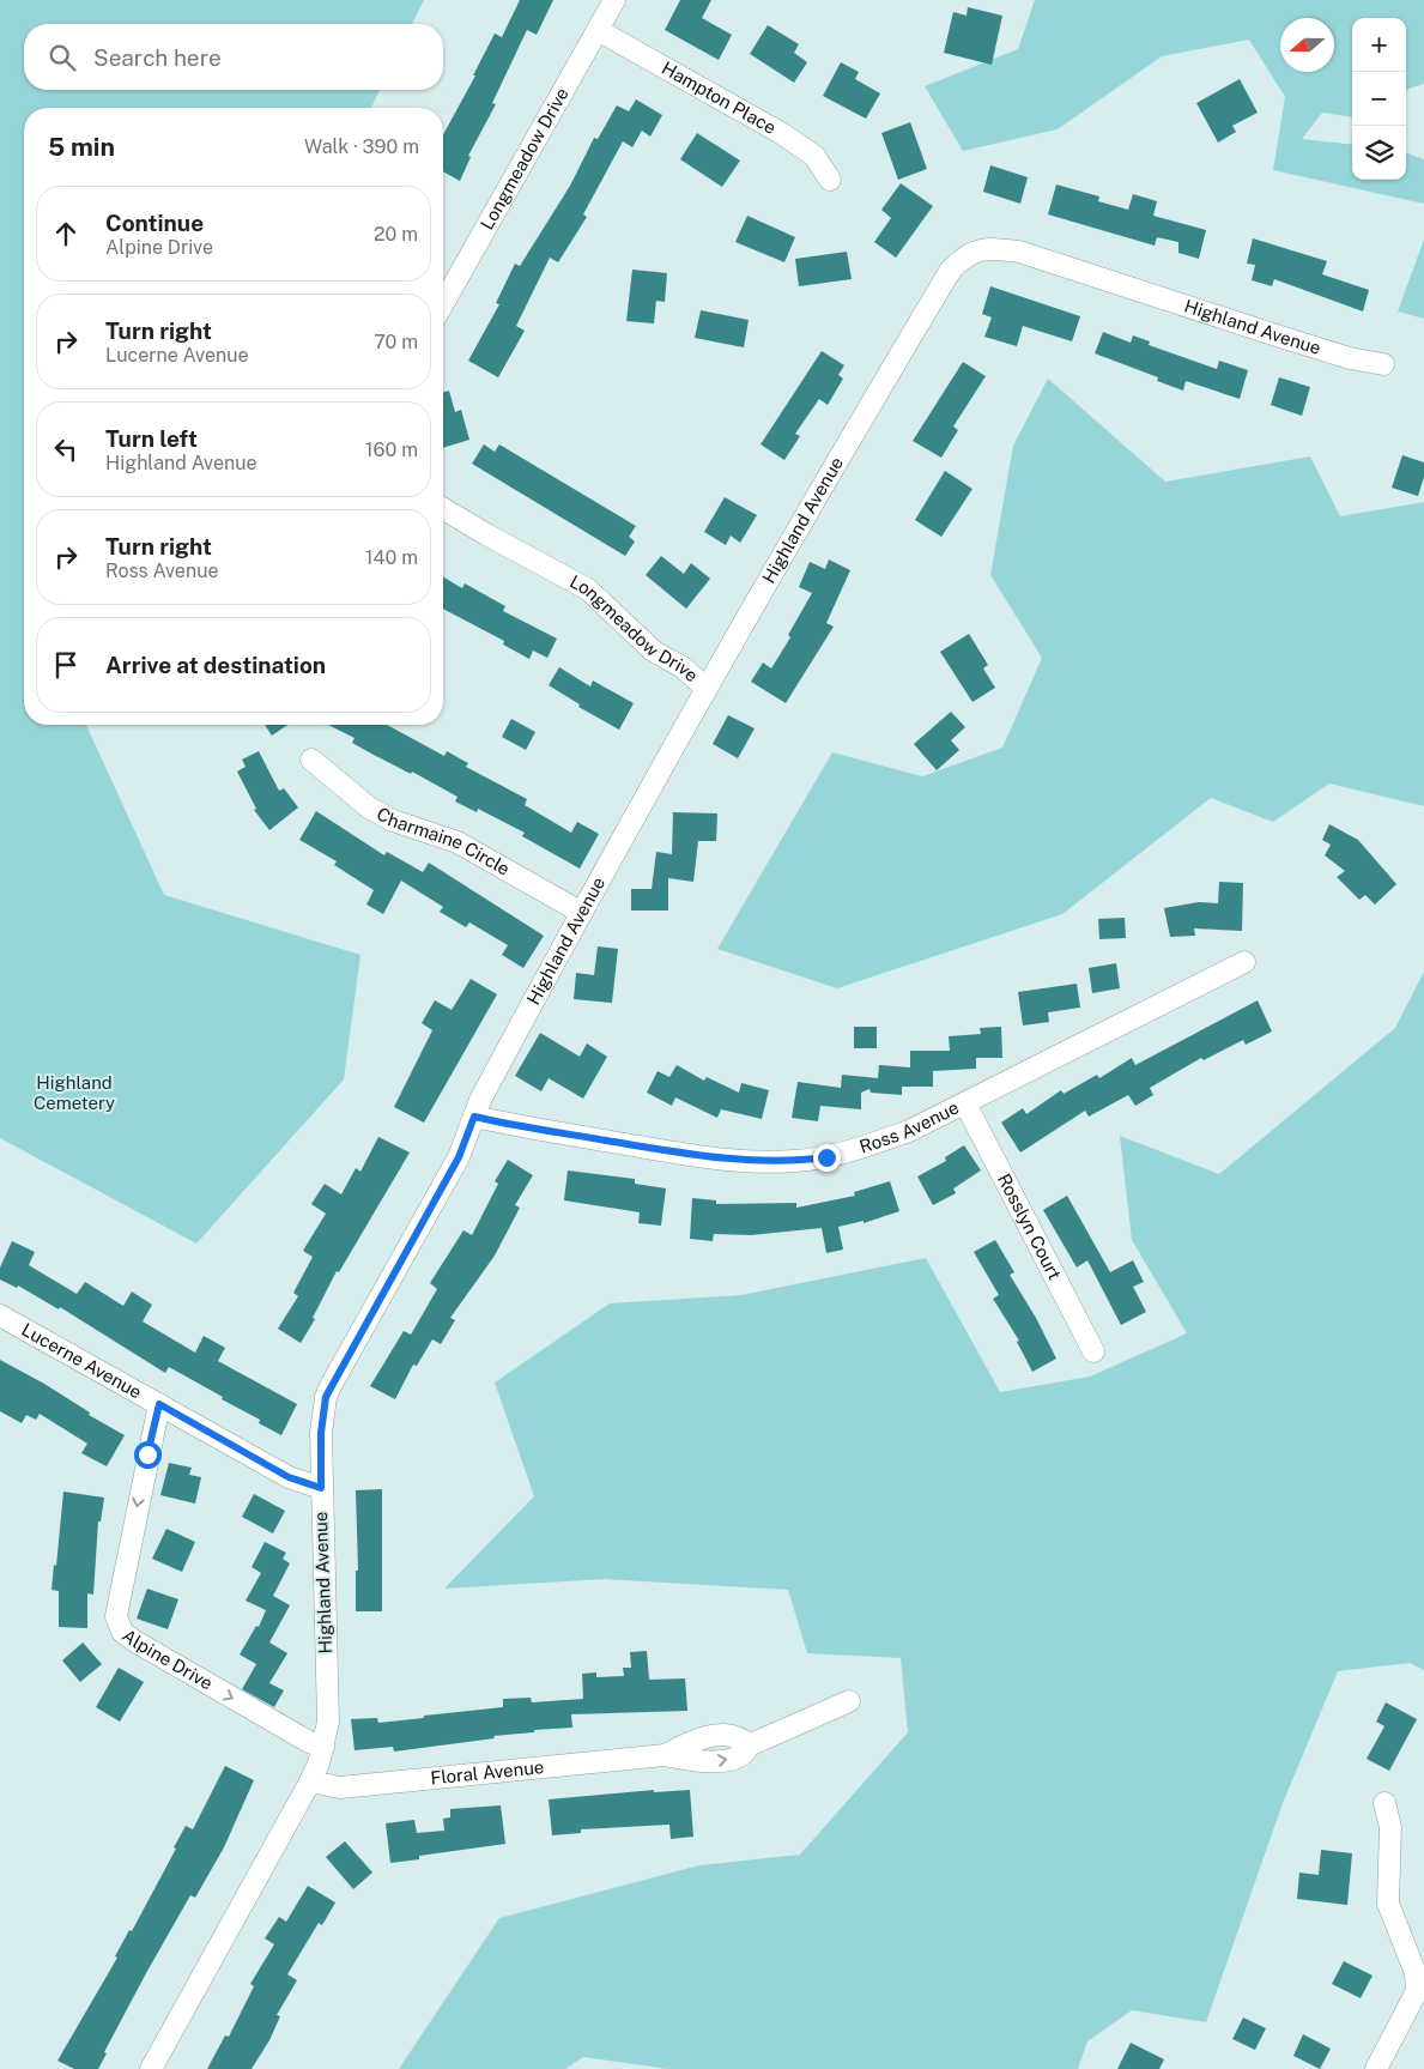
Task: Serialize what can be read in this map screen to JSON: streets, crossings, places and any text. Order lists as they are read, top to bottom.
{
  "streets": {
    "street": [
      "Hampton Place",
      "Longmeadow Drive",
      "Highland Avenue",
      "Charmaine Circle",
      "Ross Avenue",
      "Rosslyn Court",
      "Lucerne Avenue",
      "Alpine Drive",
      "Floral Avenue"
    ]
  },
  "crossings": [
    ["Hampton Place", "Longmeadow Drive"],
    ["Longmeadow Drive", "Highland Avenue"],
    ["Highland Avenue", "Charmaine Circle"],
    ["Highland Avenue", "Ross Avenue"],
    ["Highland Avenue", "Lucerne Avenue"],
    ["Highland Avenue", "Alpine Drive"],
    ["Highland Avenue", "Floral Avenue"],
    ["Ross Avenue", "Rosslyn Court"],
    ["Lucerne Avenue", "Alpine Drive"]
  ],
  "one_way": ["Alpine Drive"],
  "parks": ["Highland Cemetery"],
  "north": "left",
  "page": {
    "map_buttons": ["+", "−"],
    "search": "Search here",
    "heading": ["5 min", "Walk · 390 m"],
    "list": [
      ["Continue", "Alpine Drive", "20 m"],
      ["Turn right", "Lucerne Avenue", "70 m"],
      ["Turn left", "Highland Avenue", "160 m"],
      ["Turn right", "Ross Avenue", "140 m"],
      "Arrive at destination"
    ]
  }
}
